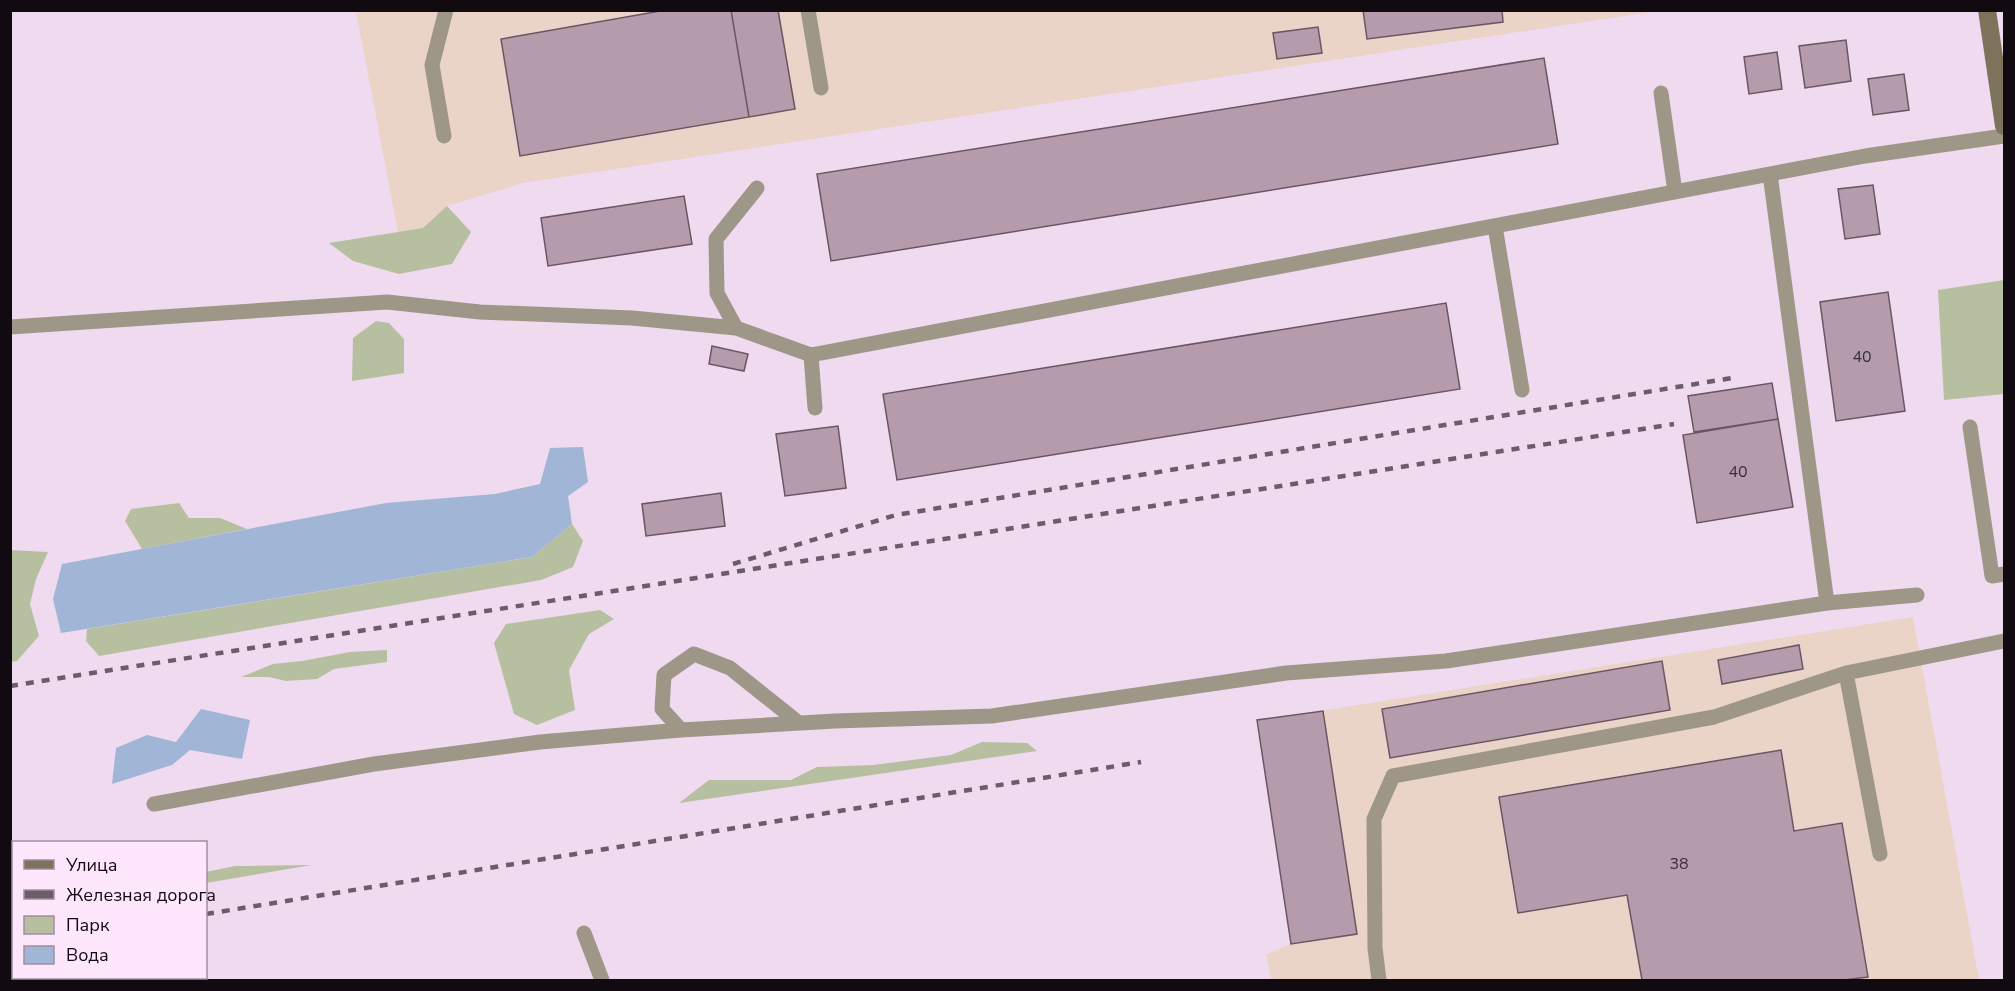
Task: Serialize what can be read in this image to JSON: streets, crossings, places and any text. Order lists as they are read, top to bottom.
{
  "house_numbers": ["40", "40", "38"],
  "legend": [
    "Улица",
    "Железная дорога",
    "Парк",
    "Вода"
  ]
}
